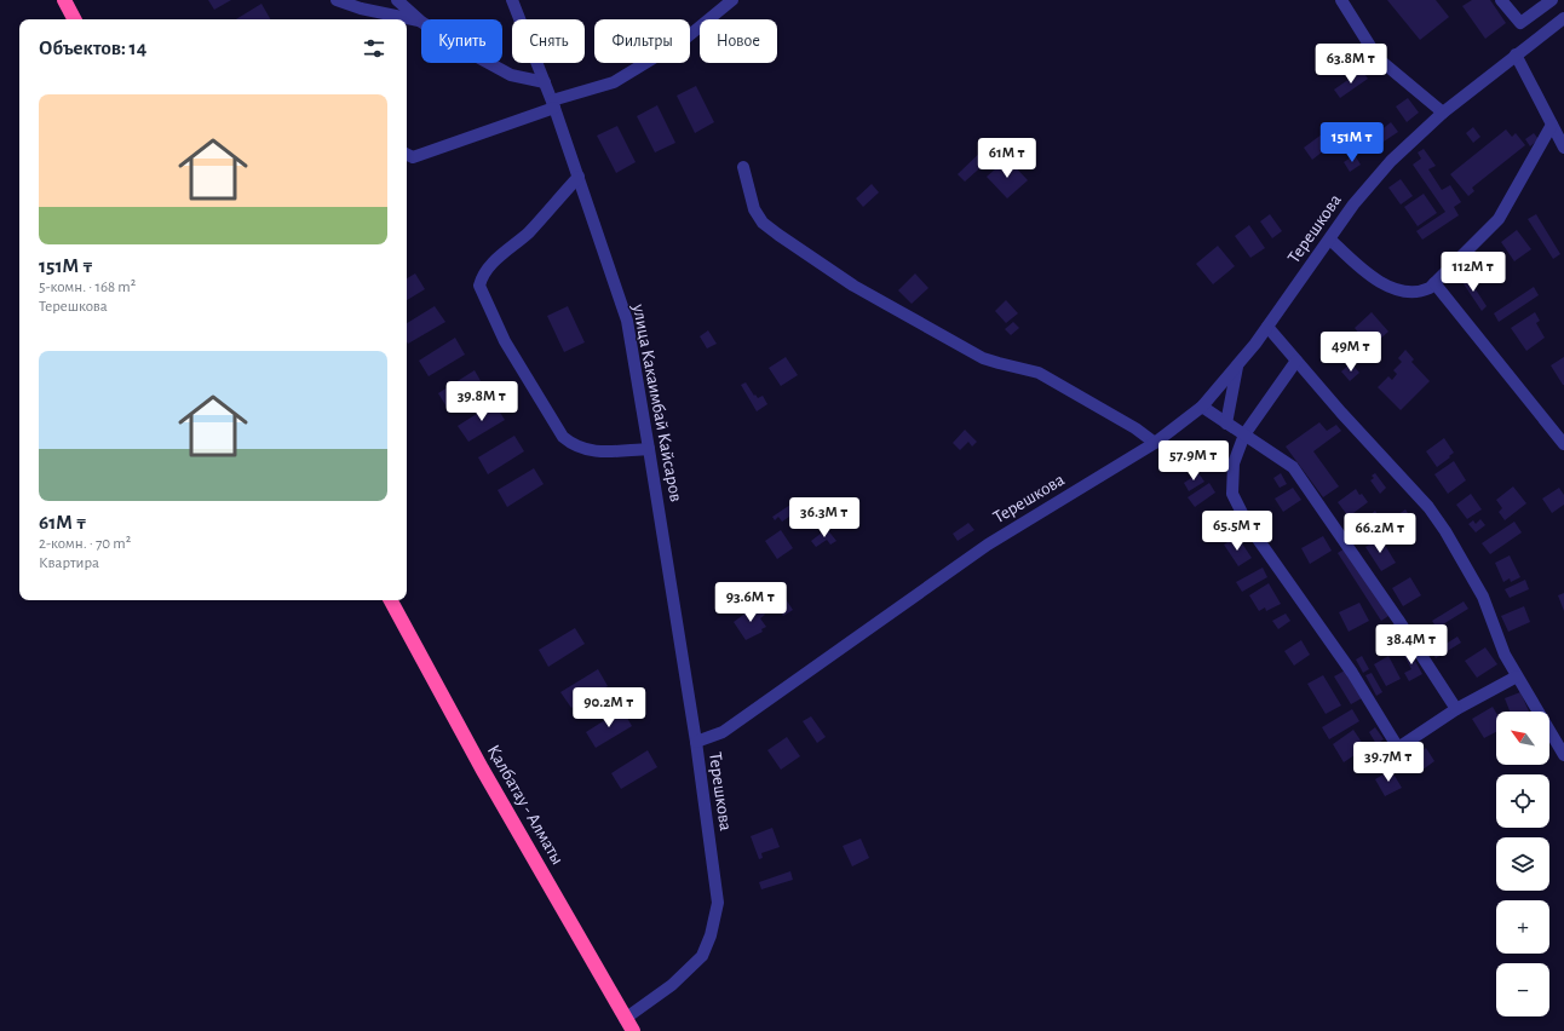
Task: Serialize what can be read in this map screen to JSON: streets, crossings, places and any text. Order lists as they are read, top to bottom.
{
  "streets": {
    "highway": ["Қалбатау - Алматы"],
    "street": ["Терешкова", "улица Какаимбай Кайсаров"]
  },
  "crossings": [
    ["Терешкова", "улица Какаимбай Кайсаров"],
    ["Терешкова", "Қалбатау - Алматы"]
  ],
  "north": "top left",
  "page": {
    "chip": [
      "Купить",
      "Снять",
      "Фильтры",
      "Новое"
    ],
    "heading": "Объектов: 14",
    "price": [
      "63.8M ₸",
      "151M ₸",
      "61M ₸",
      "112M ₸",
      "49M ₸",
      "39.8M ₸",
      "57.9M ₸",
      "36.3M ₸",
      "65.5M ₸",
      "66.2M ₸",
      "93.6M ₸",
      "38.4M ₸",
      "90.2M ₸",
      "39.7M ₸"
    ],
    "list": [
      {
        "name": "151M ₸",
        "note": "5-комн. · 168 m² · Терешкова"
      },
      {
        "name": "61M ₸",
        "note": "2-комн. · 70 m² · Квартира"
      }
    ],
    "map_buttons": ["+", "−"]
  }
}
